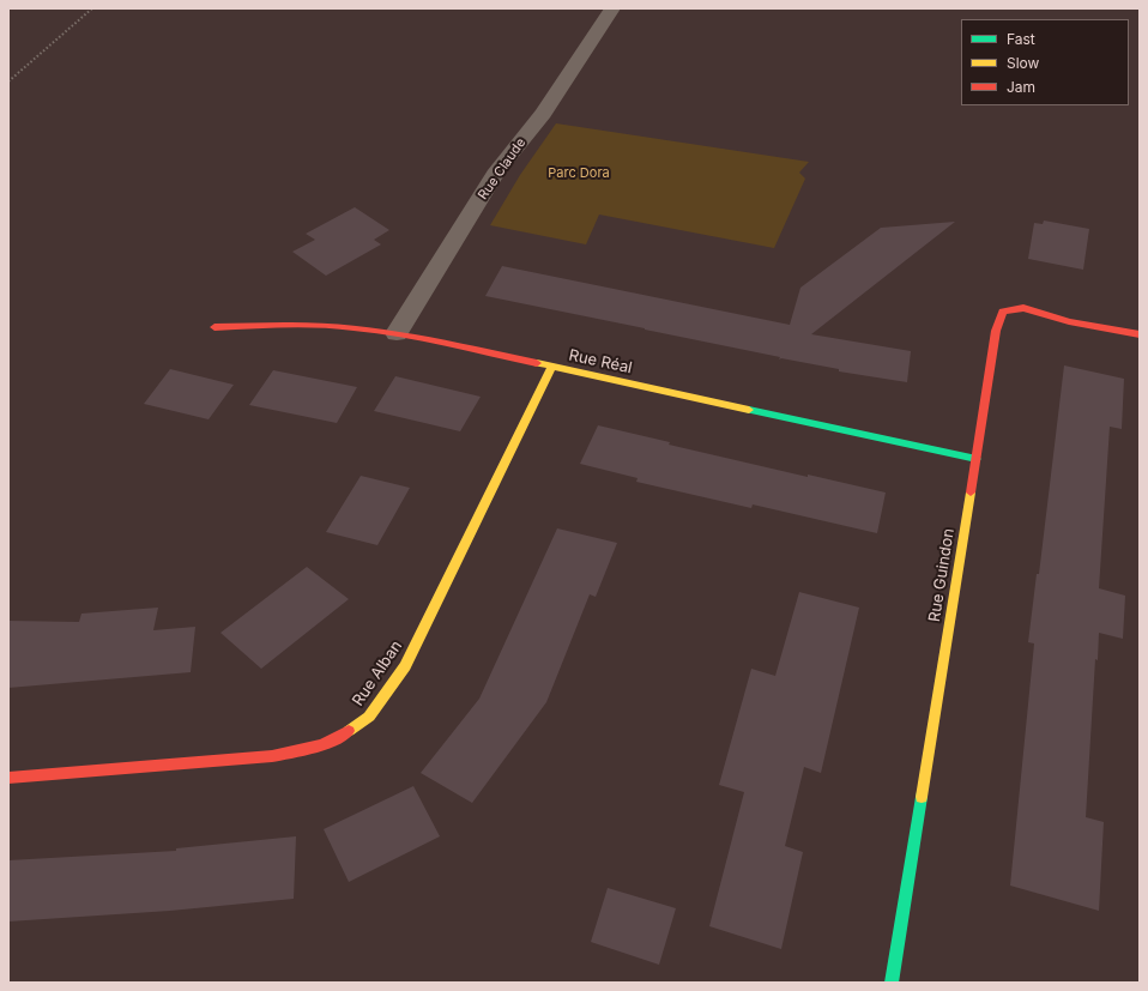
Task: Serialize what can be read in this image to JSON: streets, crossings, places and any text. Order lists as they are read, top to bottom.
{
  "streets": {
    "street": [
      "Rue Claude",
      "Rue Réal",
      "Rue Guindon",
      "Rue Alban"
    ]
  },
  "crossings": [
    ["Rue Claude", "Rue Réal"],
    ["Rue Réal", "Rue Guindon"],
    ["Rue Réal", "Rue Alban"]
  ],
  "parks": ["Parc Dora"],
  "legend": ["Fast", "Slow", "Jam"]
}
